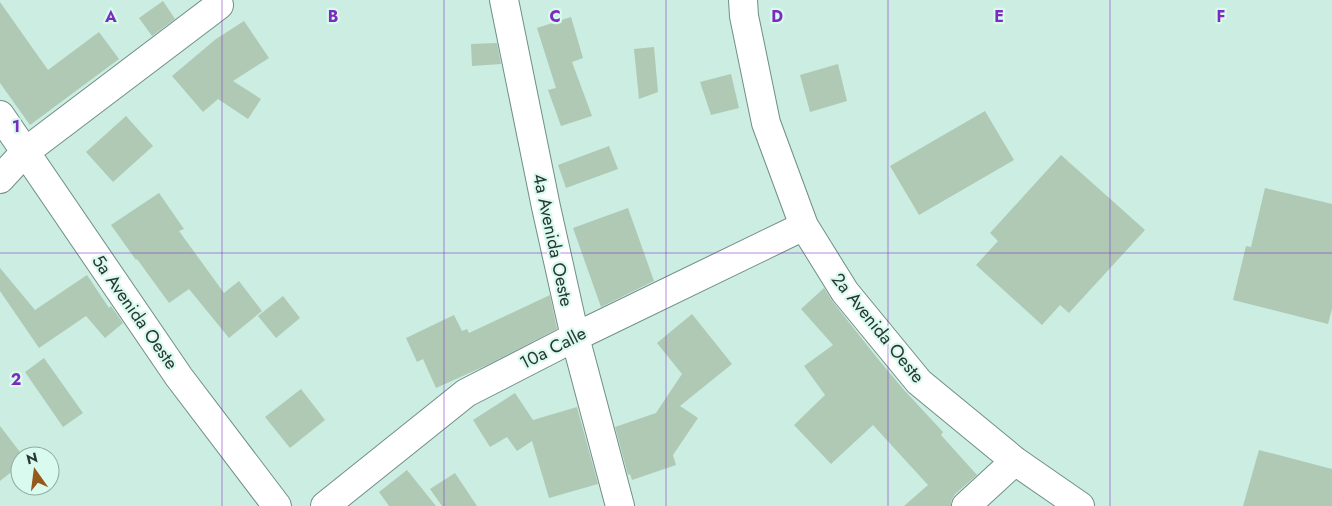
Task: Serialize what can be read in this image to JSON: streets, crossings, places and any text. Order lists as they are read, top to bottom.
{
  "streets": {
    "street": [
      "4a Avenida Oeste",
      "5a Avenida Oeste",
      "2a Avenida Oeste",
      "10a Calle"
    ]
  },
  "crossings": [
    ["4a Avenida Oeste", "10a Calle"],
    ["2a Avenida Oeste", "10a Calle"]
  ],
  "north": "top",
  "grid": {
    "columns": [
      "A",
      "B",
      "C",
      "D",
      "E",
      "F"
    ],
    "rows": ["1", "2"]
  }
}
